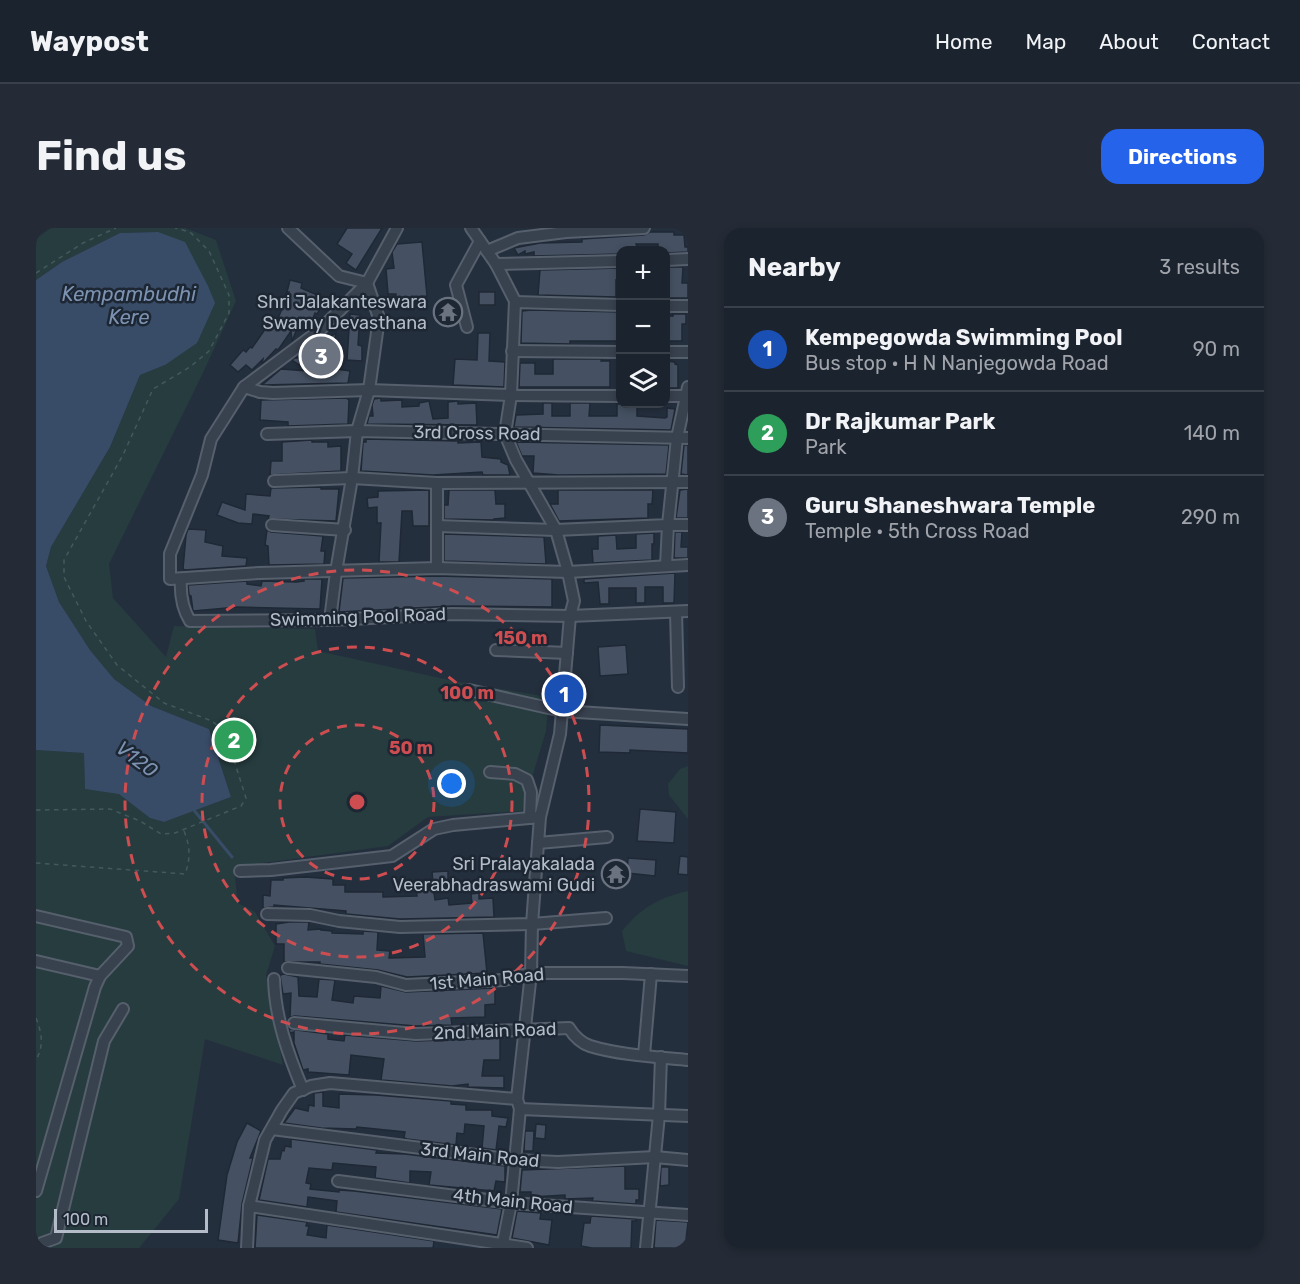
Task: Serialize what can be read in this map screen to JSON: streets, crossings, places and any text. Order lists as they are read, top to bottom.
{
  "streets": {
    "street": [
      "3rd Cross Road",
      "Swimming Pool Road",
      "1st Main Road",
      "2nd Main Road",
      "3rd Main Road",
      "4th Main Road"
    ]
  },
  "water": ["Kempambudhi Kere", "V120"],
  "places": {
    "temple": ["Shri Jalakanteswara Swamy Devasthana", "Sri Pralayakalada Veerabhadraswami Gudi"]
  },
  "scale_bar": "100 m",
  "page": {
    "header": "Waypost",
    "nav": [
      "Home",
      "Map",
      "About",
      "Contact"
    ],
    "buttons": "Directions",
    "title": "Find us",
    "heading": ["Nearby", "3 results"],
    "map_buttons": ["+", "−"],
    "list": [
      {
        "mark": "1",
        "name": "Kempegowda Swimming Pool",
        "note": "Bus stop · H N Nanjegowda Road",
        "value": "90 m"
      },
      {
        "mark": "2",
        "name": "Dr Rajkumar Park",
        "note": "Park",
        "value": "140 m"
      },
      {
        "mark": "3",
        "name": "Guru Shaneshwara Temple",
        "note": "Temple · 5th Cross Road",
        "value": "290 m"
      }
    ],
    "pins": ["3", "1", "2"],
    "scale": "100 m"
  },
  "rings": ["150 m", "100 m", "50 m"]
}
